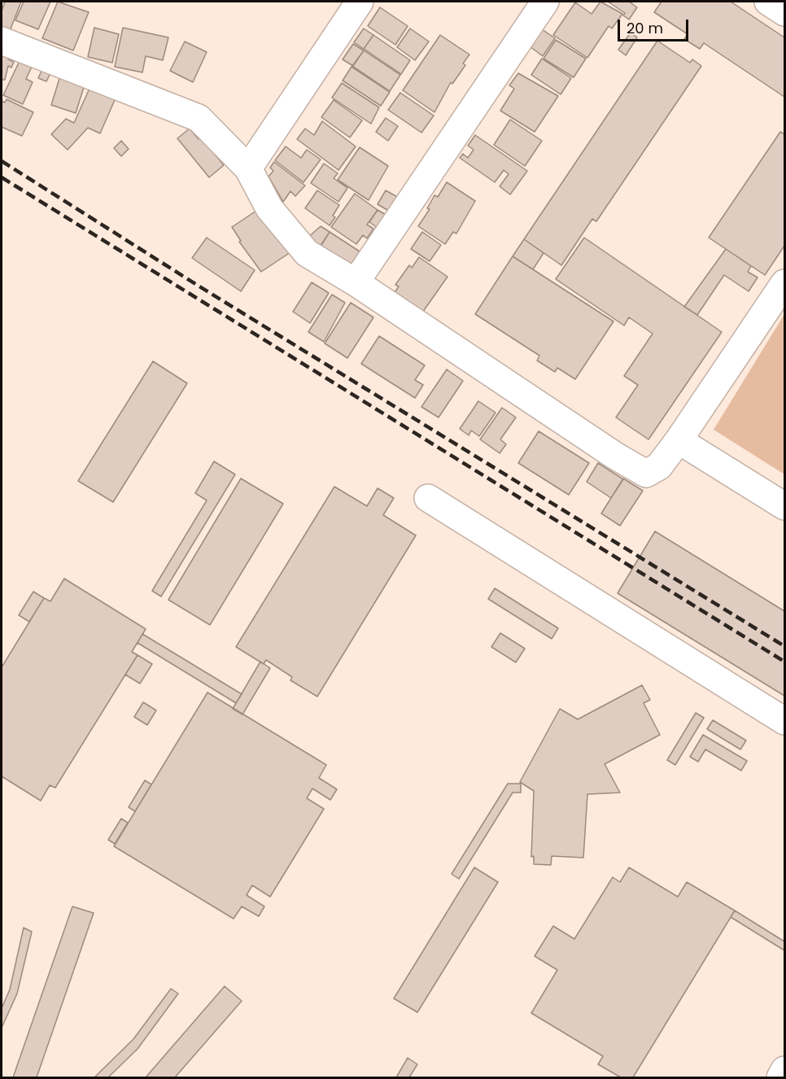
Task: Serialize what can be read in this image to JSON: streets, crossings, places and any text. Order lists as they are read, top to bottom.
{
  "scale_bar": "20 m"
}
